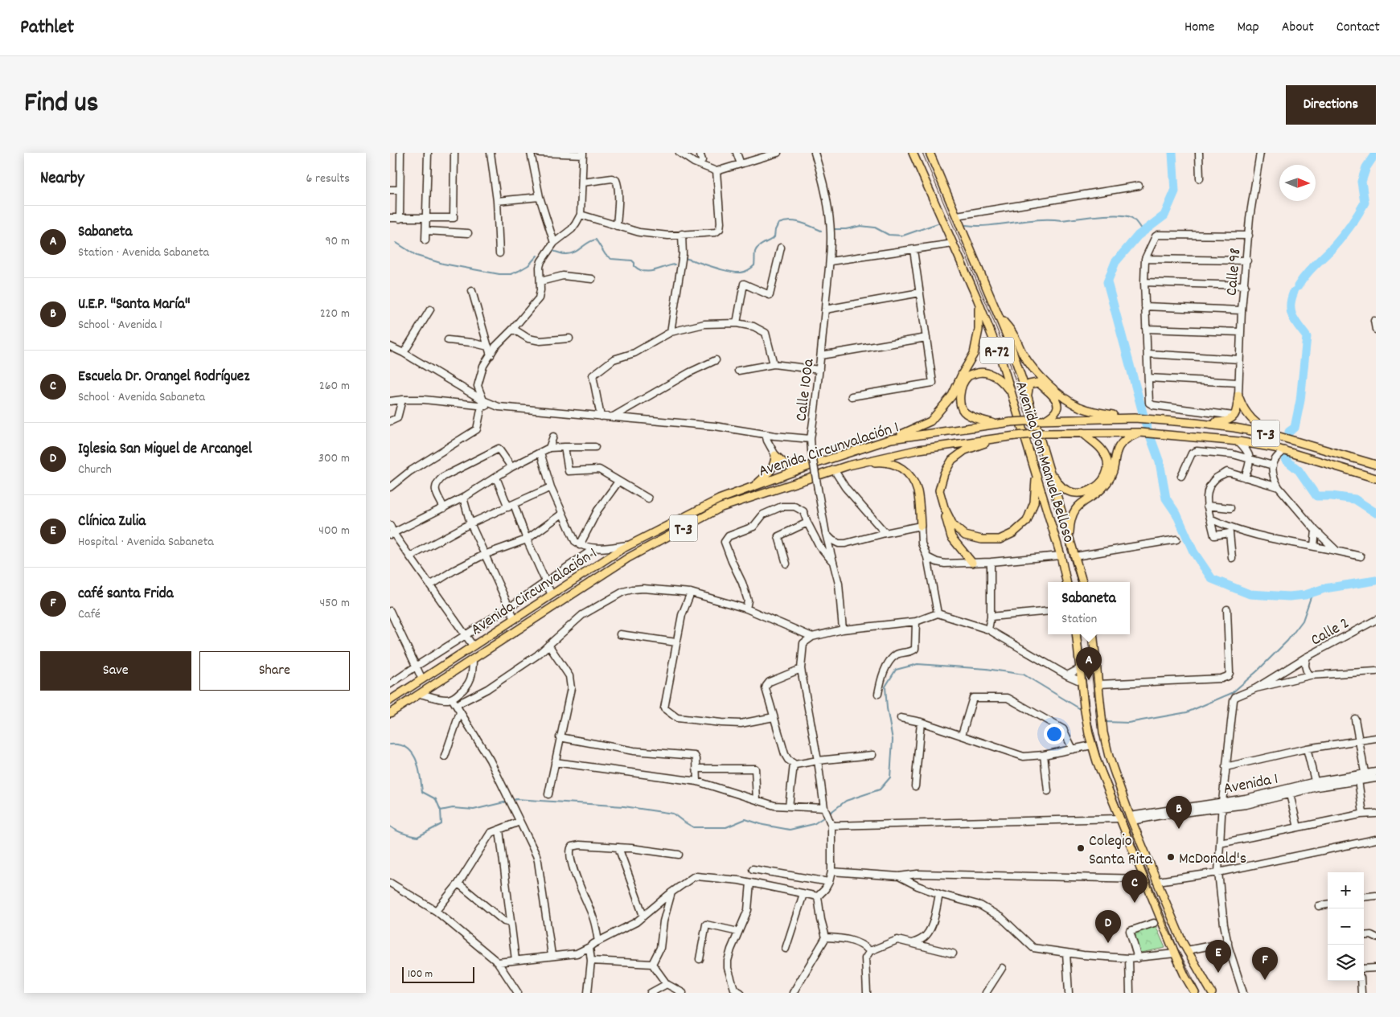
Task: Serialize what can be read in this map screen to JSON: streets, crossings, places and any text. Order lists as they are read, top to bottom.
{
  "streets": {
    "main road": [
      "R-72",
      "T-3",
      "Avenida Circunvalación 1",
      "Avenida Don Manuel Belloso"
    ],
    "street": [
      "Calle 98",
      "Calle 100a",
      "Calle 2",
      "Avenida 1"
    ]
  },
  "crossings": [
    ["R-72", "Avenida Don Manuel Belloso"]
  ],
  "places": ["Colegio Santa Rita", "McDonald's"],
  "scale_bar": "100 m",
  "north": "right",
  "page": {
    "header": "Pathlet",
    "nav": [
      "Home",
      "Map",
      "About",
      "Contact"
    ],
    "title": "Find us",
    "buttons": [
      "Directions",
      ["Save", "Share"]
    ],
    "heading": ["Nearby", "6 results"],
    "list": [
      {
        "mark": "A",
        "name": "Sabaneta",
        "note": "Station · Avenida Sabaneta",
        "value": "90 m"
      },
      {
        "mark": "B",
        "name": "U.E.P. \"Santa María\"",
        "note": "School · Avenida 1",
        "value": "220 m"
      },
      {
        "mark": "C",
        "name": "Escuela Dr. Orangel Rodríguez",
        "note": "School · Avenida Sabaneta",
        "value": "260 m"
      },
      {
        "mark": "D",
        "name": "Iglesia San Miguel de Arcangel",
        "note": "Church",
        "value": "300 m"
      },
      {
        "mark": "E",
        "name": "Clínica Zulia",
        "note": "Hospital · Avenida Sabaneta",
        "value": "400 m"
      },
      {
        "mark": "F",
        "name": "café santa Frida",
        "note": "Café",
        "value": "450 m"
      }
    ],
    "popup": ["Sabaneta", "Station"],
    "pins": [
      "A",
      "B",
      "C",
      "D",
      "E",
      "F"
    ],
    "map_buttons": ["+", "−"],
    "scale": "100 m"
  }
}
